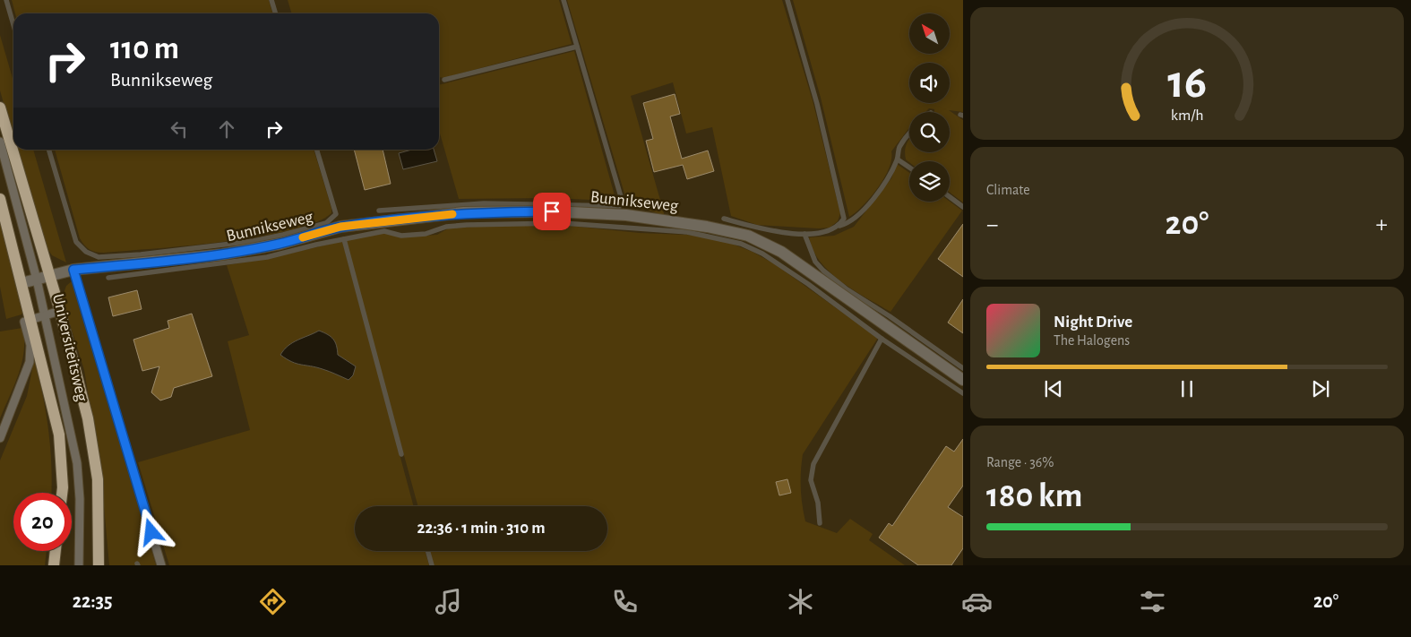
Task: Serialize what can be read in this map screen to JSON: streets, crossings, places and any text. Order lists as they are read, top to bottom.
{
  "streets": {
    "main road": ["Universiteitsweg"],
    "street": ["Bunnikseweg"]
  },
  "crossings": [
    ["Bunnikseweg", "Universiteitsweg"]
  ],
  "north": "top left",
  "page": {
    "turn": ["110 m", "Bunnikseweg"],
    "tile": [
      "Climate",
      ["Range · 36%", "180 km"]
    ],
    "heat": ["−", "20°", "+"],
    "song": ["Night Drive", "The Halogens"],
    "limit": "20",
    "trip": "22:36 · 1 min · 310 m",
    "tabs": ["22:35", "20°"],
    "gauge": ["16", "km/h"]
  }
}
